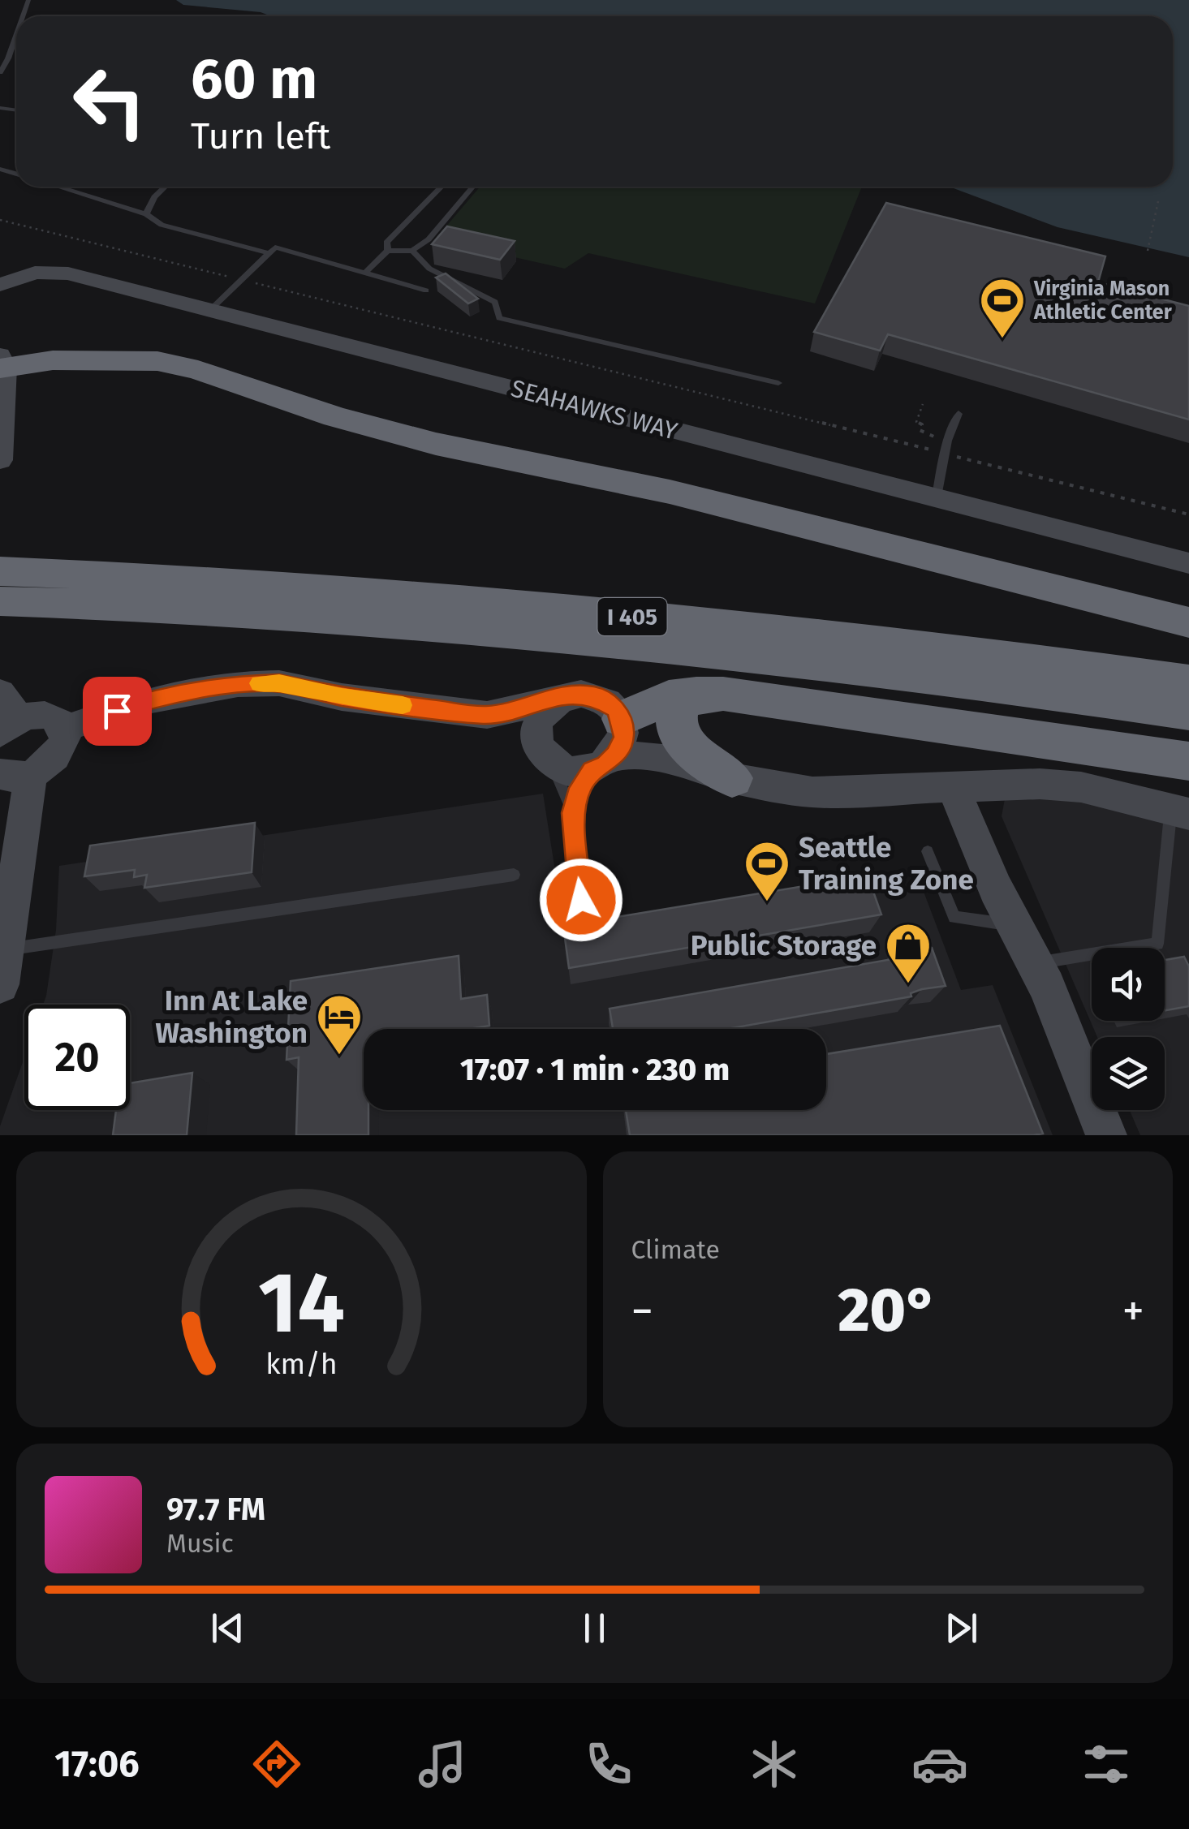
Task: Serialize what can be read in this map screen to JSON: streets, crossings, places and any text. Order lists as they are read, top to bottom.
{
  "streets": {
    "highway": ["I 405"],
    "street": ["SEAHAWKS WAY"]
  },
  "places": {
    "sports": ["Virginia Mason Athletic Center", "Seattle Training Zone"],
    "shop": ["Public Storage"],
    "hotel": ["Inn At Lake Washington"]
  },
  "page": {
    "turn": ["60 m", "Turn left"],
    "limit": "20",
    "trip": "17:07 · 1 min · 230 m",
    "tile": "Climate",
    "heat": ["−", "20°", "+"],
    "song": ["97.7 FM", "Music"],
    "tabs": "17:06",
    "gauge": ["14", "km/h"]
  }
}
